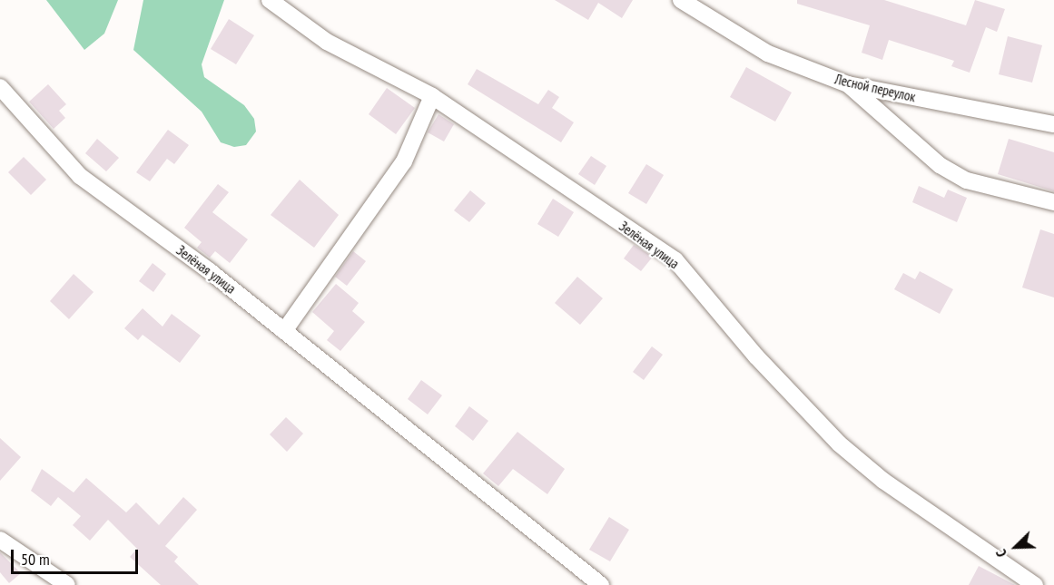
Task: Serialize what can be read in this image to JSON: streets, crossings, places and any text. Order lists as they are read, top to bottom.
{
  "streets": {
    "street": ["Лесной переулок", "Зелёная улица"]
  },
  "scale_bar": "50 m",
  "north": "bottom left"
}
